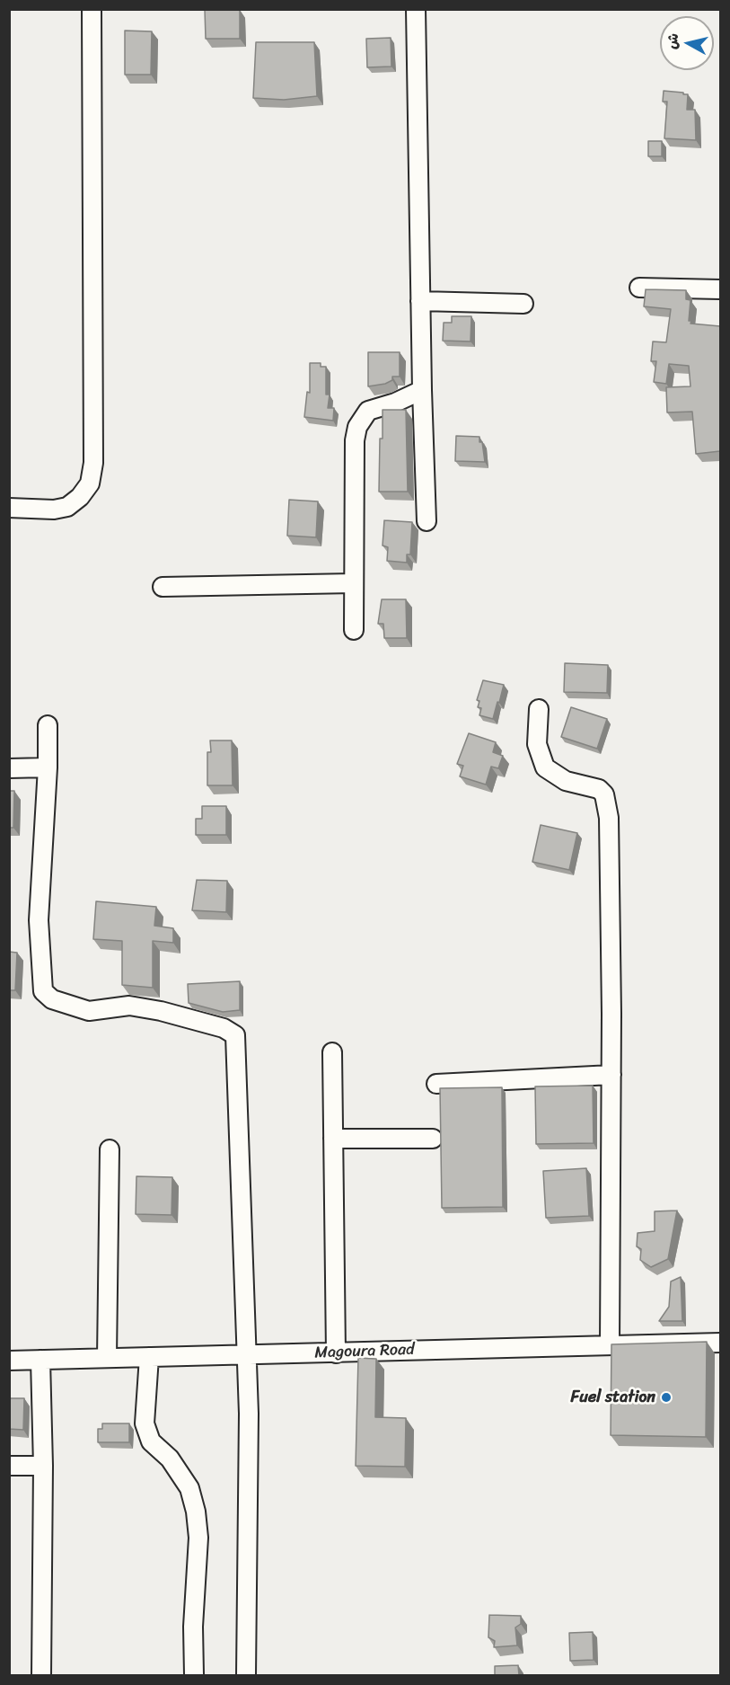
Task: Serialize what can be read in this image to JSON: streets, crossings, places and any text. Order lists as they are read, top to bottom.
{
  "streets": {
    "street": ["Magoura Road"]
  },
  "places": ["Fuel station"],
  "north": "left"
}
